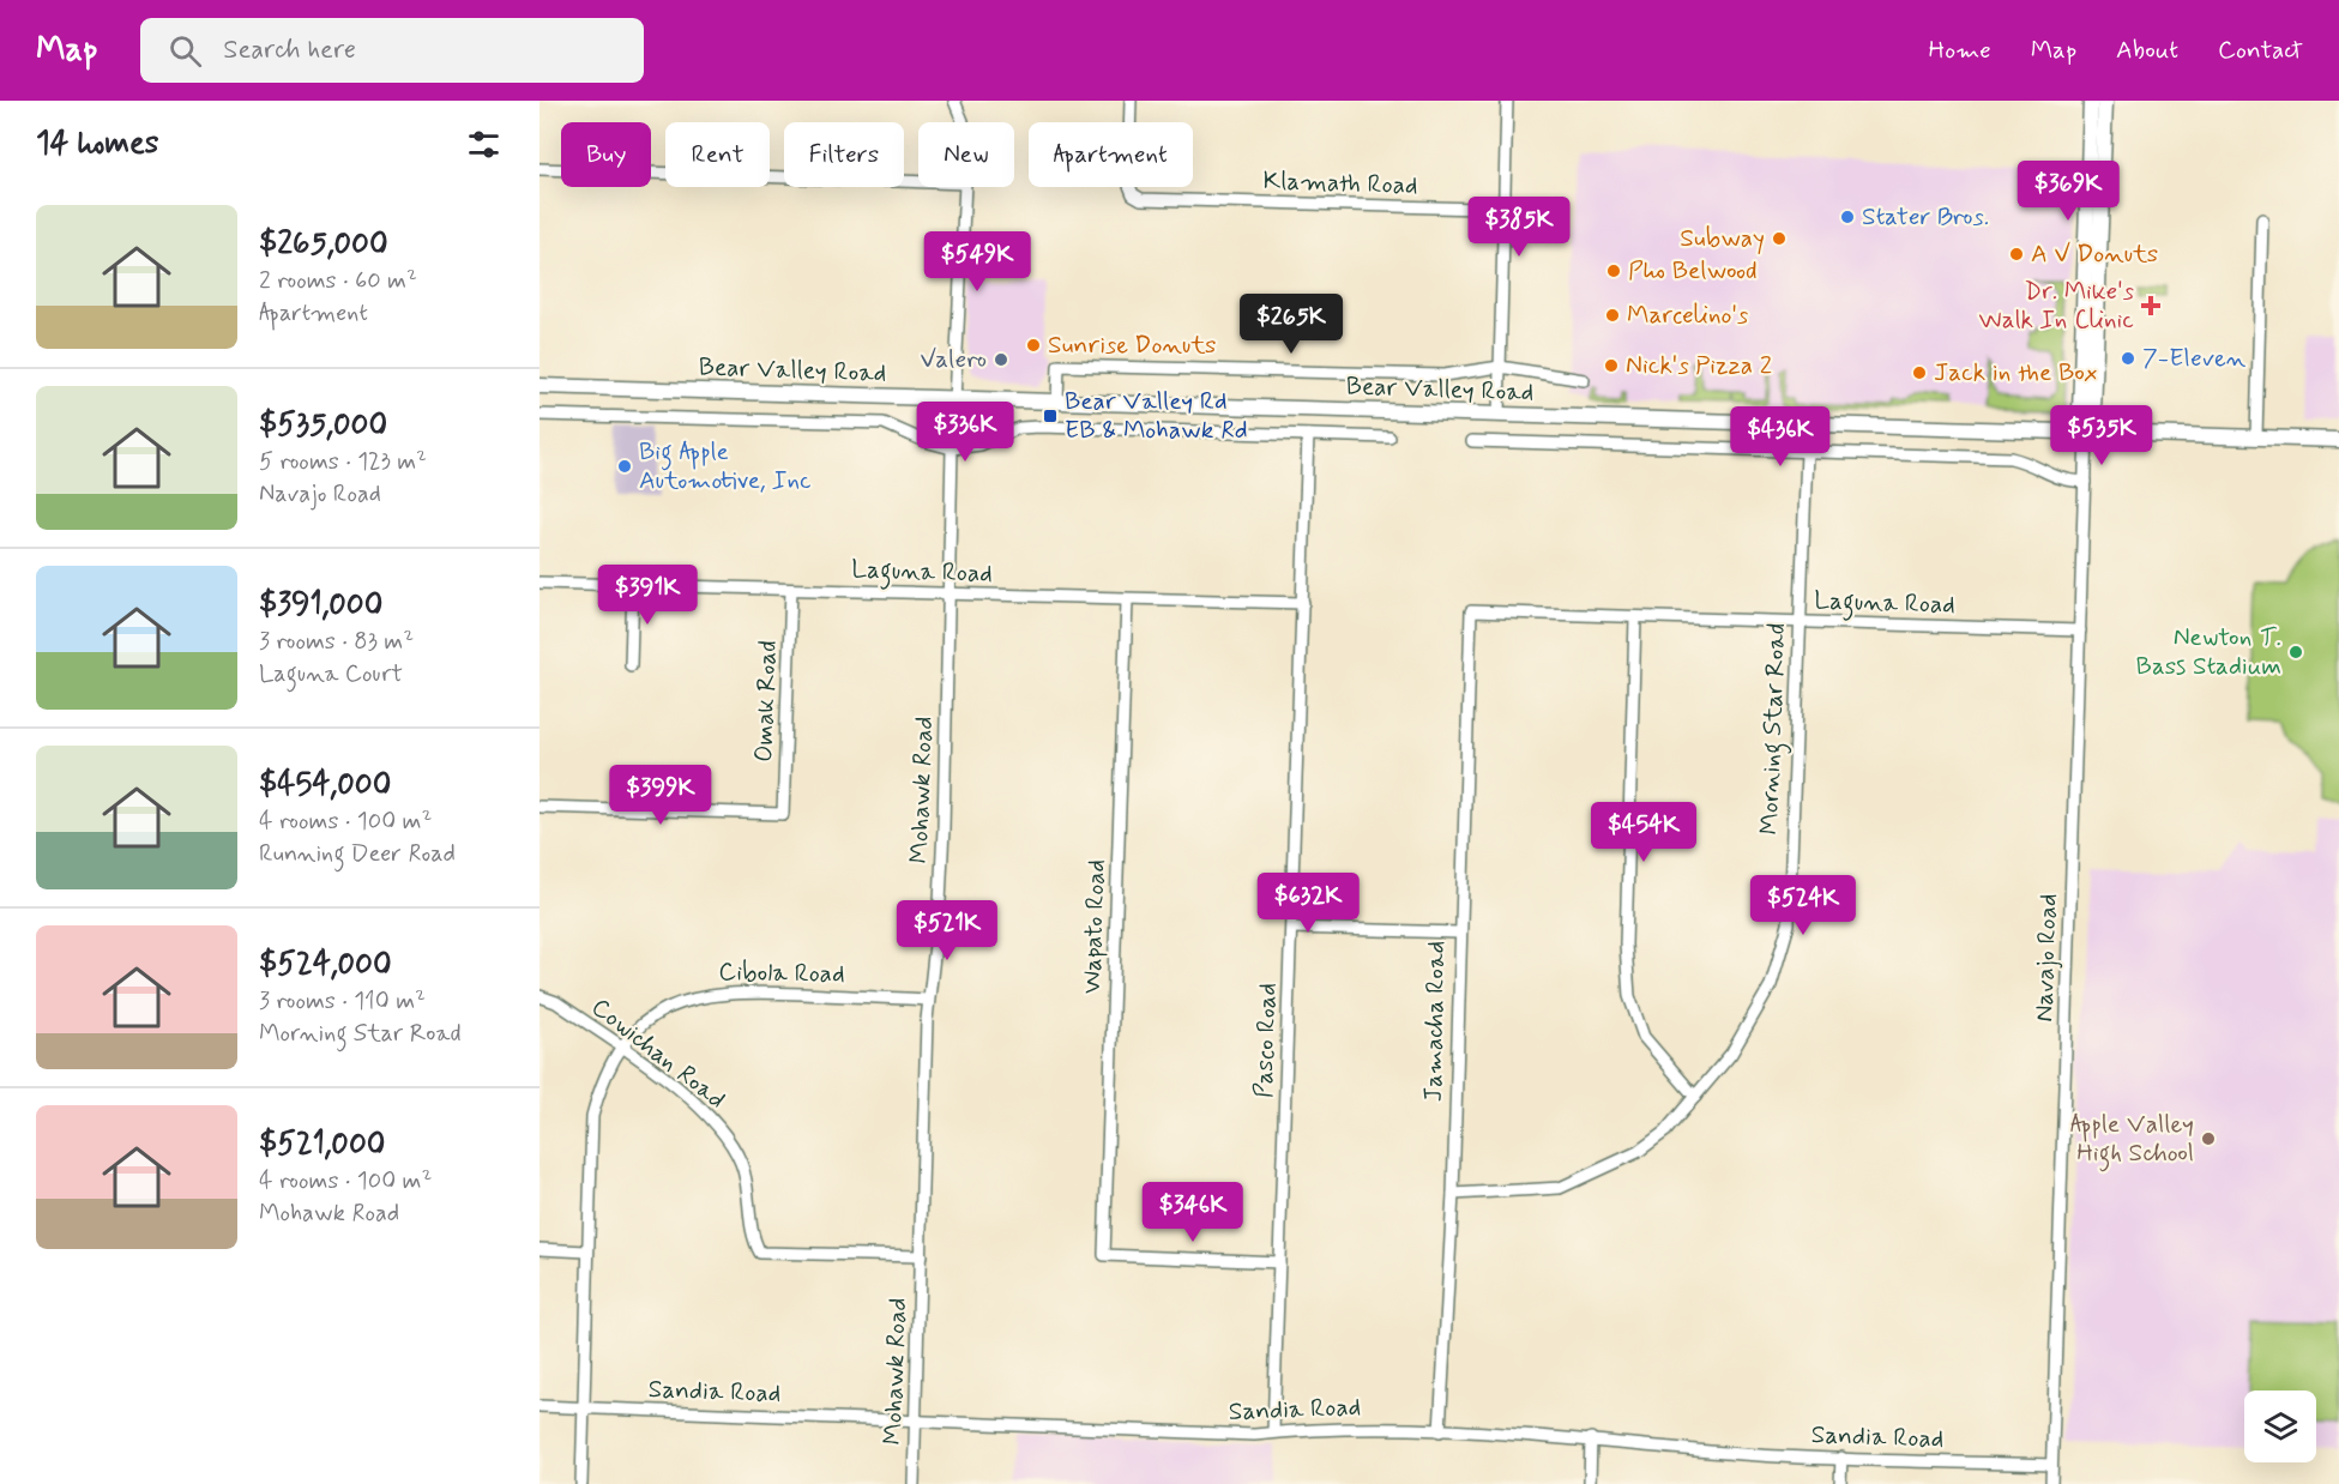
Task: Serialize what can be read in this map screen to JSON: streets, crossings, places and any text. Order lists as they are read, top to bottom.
{
  "streets": {
    "main road": ["Bear Valley Road", "Navajo Road"],
    "street": [
      "Klamath Road",
      "Laguna Road",
      "Omak Road",
      "Morning Star Road",
      "Mohawk Road",
      "Wapato Road",
      "Cibola Road",
      "Jamacha Road",
      "Pasco Road",
      "Cowichan Road",
      "Sandia Road"
    ]
  },
  "crossings": [
    ["Bear Valley Road", "Mohawk Road"],
    ["Bear Valley Road", "Navajo Road"],
    ["Laguna Road", "Omak Road"],
    ["Laguna Road", "Morning Star Road"],
    ["Laguna Road", "Mohawk Road"],
    ["Laguna Road", "Wapato Road"],
    ["Laguna Road", "Navajo Road"],
    ["Laguna Road", "Jamacha Road"],
    ["Laguna Road", "Pasco Road"],
    ["Morning Star Road", "Jamacha Road"],
    ["Mohawk Road", "Cibola Road"],
    ["Mohawk Road", "Cowichan Road"],
    ["Mohawk Road", "Sandia Road"],
    ["Wapato Road", "Pasco Road"],
    ["Navajo Road", "Sandia Road"],
    ["Cibola Road", "Cowichan Road"],
    ["Cibola Road", "Sandia Road"],
    ["Jamacha Road", "Sandia Road"],
    ["Pasco Road", "Sandia Road"]
  ],
  "places": {
    "other": [
      "Stater Bros.",
      "Subway",
      "A V Donuts",
      "Pho Belwood",
      "Marcelino's",
      "Sunrise Donuts",
      "7-Eleven",
      "Valero",
      "Nick's Pizza 2",
      "Jack in the Box",
      "Big Apple Automotive, Inc",
      "Newton T. Bass Stadium",
      "Apple Valley High School"
    ],
    "health": ["Dr. Mike's Walk In Clinic"],
    "transit": ["Bear Valley Rd EB & Mohawk Rd"]
  },
  "page": {
    "header": "Map",
    "search": "Search here",
    "nav": [
      "Home",
      "Map",
      "About",
      "Contact"
    ],
    "heading": "14 homes",
    "chip": [
      "Buy",
      "Rent",
      "Filters",
      "New",
      "Apartment"
    ],
    "price": [
      "$369K",
      "$385K",
      "$549K",
      "$265K",
      "$336K",
      "$535K",
      "$436K",
      "$391K",
      "$399K",
      "$454K",
      "$632K",
      "$524K",
      "$521K",
      "$346K"
    ],
    "list": [
      {
        "name": "$265,000",
        "note": "2 rooms · 60 m² · Apartment"
      },
      {
        "name": "$535,000",
        "note": "5 rooms · 123 m² · Navajo Road"
      },
      {
        "name": "$391,000",
        "note": "3 rooms · 83 m² · Laguna Court"
      },
      {
        "name": "$454,000",
        "note": "4 rooms · 100 m² · Running Deer Road"
      },
      {
        "name": "$524,000",
        "note": "3 rooms · 110 m² · Morning Star Road"
      },
      {
        "name": "$521,000",
        "note": "4 rooms · 100 m² · Mohawk Road"
      }
    ]
  }
}
